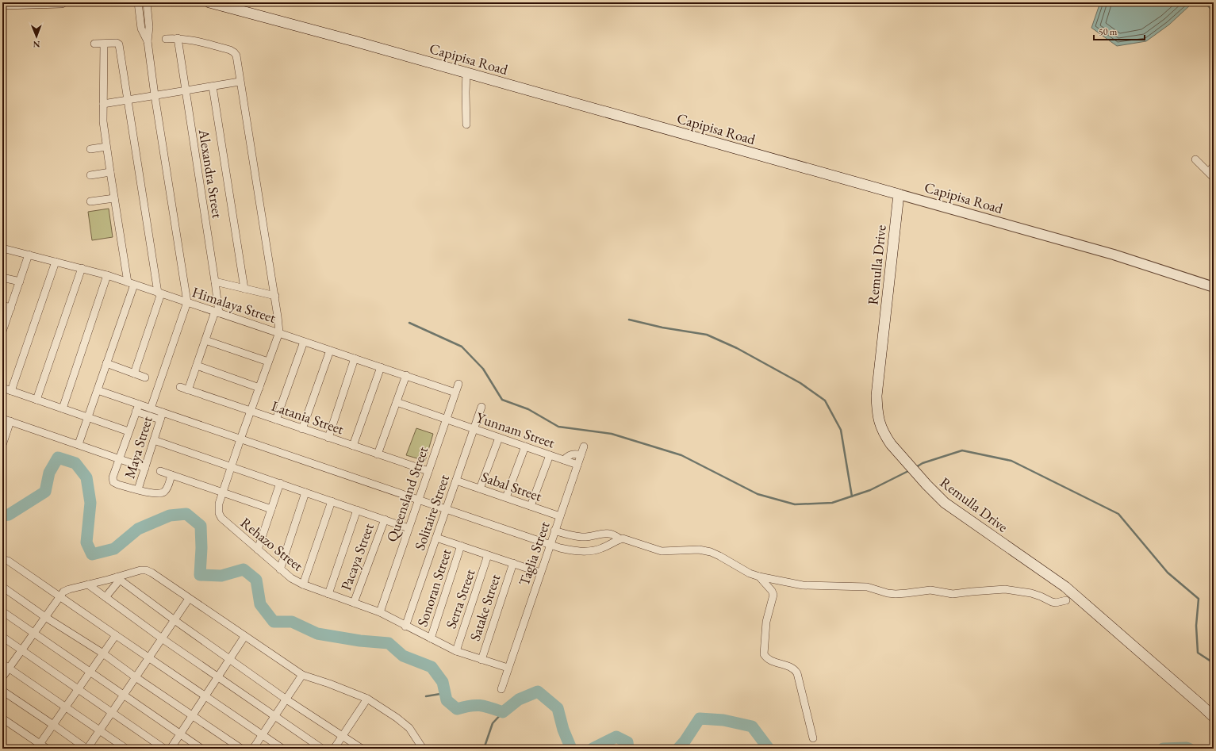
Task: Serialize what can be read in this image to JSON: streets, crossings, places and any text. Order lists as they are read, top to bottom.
{
  "streets": {
    "main road": ["Capipisa Road", "Remulla Drive"],
    "street": [
      "Alexandra Street",
      "Himalaya Street",
      "Latania Street",
      "Yunnam Street",
      "Maya Street",
      "Sabal Street",
      "Queensland Street",
      "Solitaire Street",
      "Rehazo Street",
      "Taglia Street",
      "Pacaya Street",
      "Sonoran Street",
      "Serra Street",
      "Satake Street"
    ]
  },
  "crossings": [
    ["Capipisa Road", "Remulla Drive"],
    ["Alexandra Street", "Himalaya Street"],
    ["Alexandra Street", "Latania Street"],
    ["Himalaya Street", "Queensland Street"],
    ["Himalaya Street", "Rehazo Street"],
    ["Latania Street", "Queensland Street"],
    ["Latania Street", "Rehazo Street"],
    ["Yunnam Street", "Queensland Street"],
    ["Yunnam Street", "Solitaire Street"],
    ["Yunnam Street", "Taglia Street"],
    ["Sabal Street", "Solitaire Street"],
    ["Sabal Street", "Taglia Street"],
    ["Queensland Street", "Rehazo Street"],
    ["Solitaire Street", "Rehazo Street"],
    ["Rehazo Street", "Taglia Street"],
    ["Rehazo Street", "Pacaya Street"],
    ["Rehazo Street", "Sonoran Street"],
    ["Rehazo Street", "Serra Street"],
    ["Rehazo Street", "Satake Street"]
  ],
  "scale_bar": "50 m",
  "north": "bottom"
}
